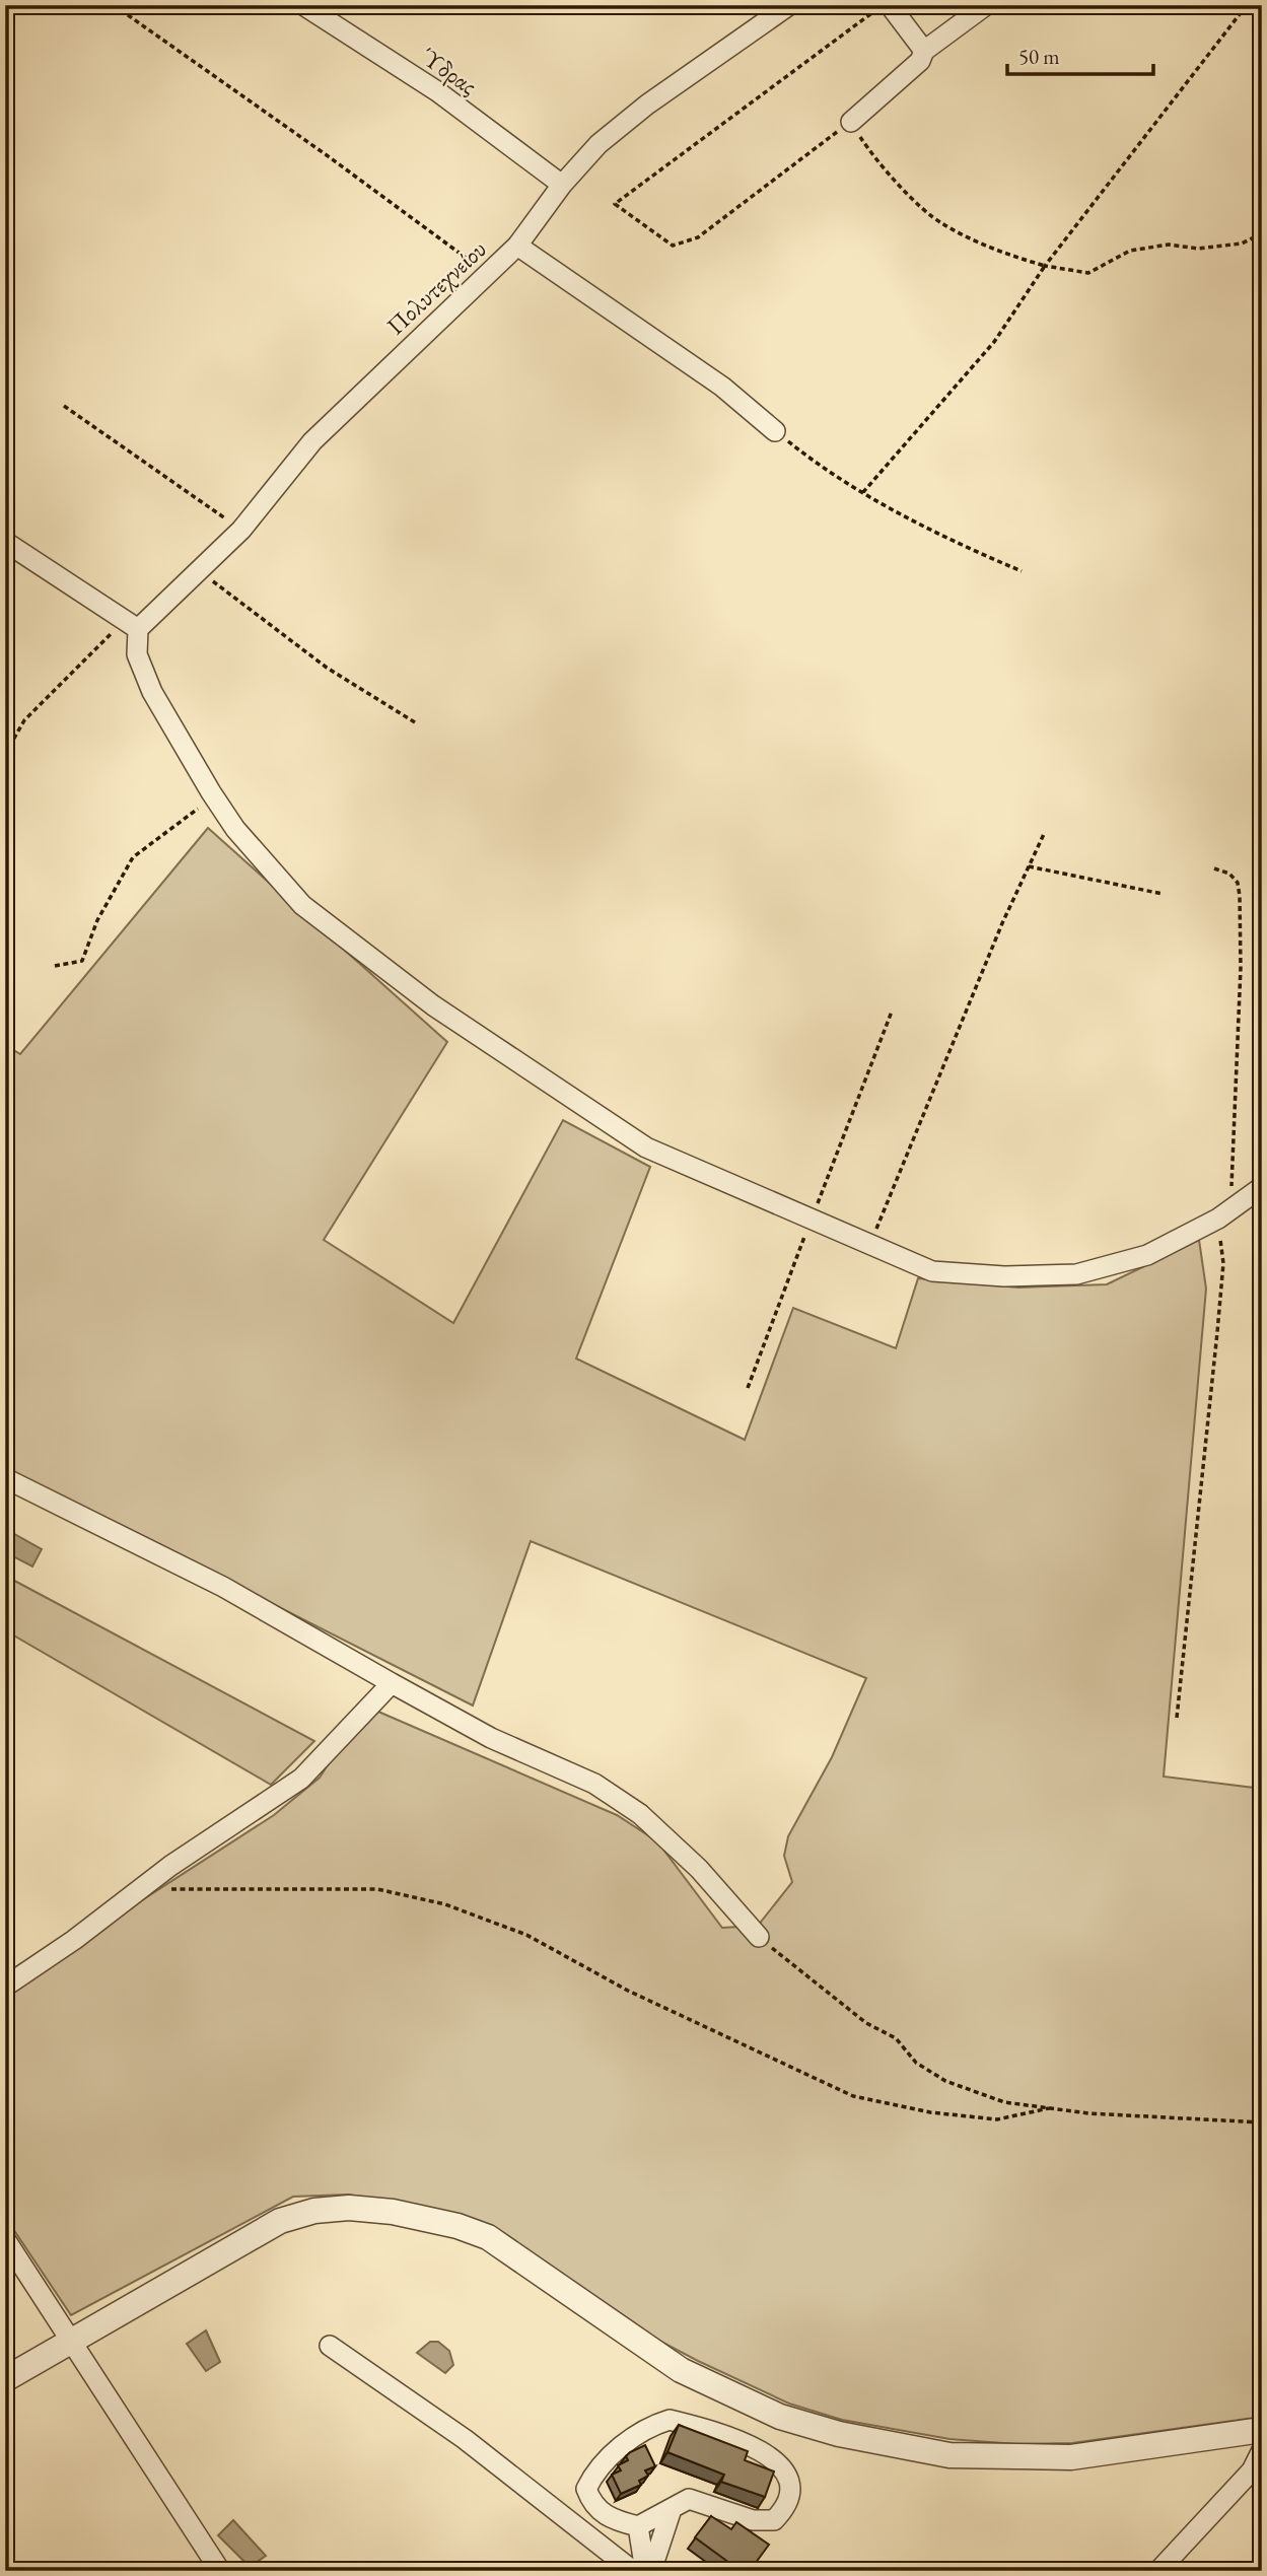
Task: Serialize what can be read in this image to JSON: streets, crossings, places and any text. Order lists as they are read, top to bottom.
{
  "streets": {
    "street": ["Ύδρας", "Πολυτεχνείου"]
  },
  "crossings": [
    ["Ύδρας", "Πολυτεχνείου"]
  ],
  "scale_bar": "50 m"
}
